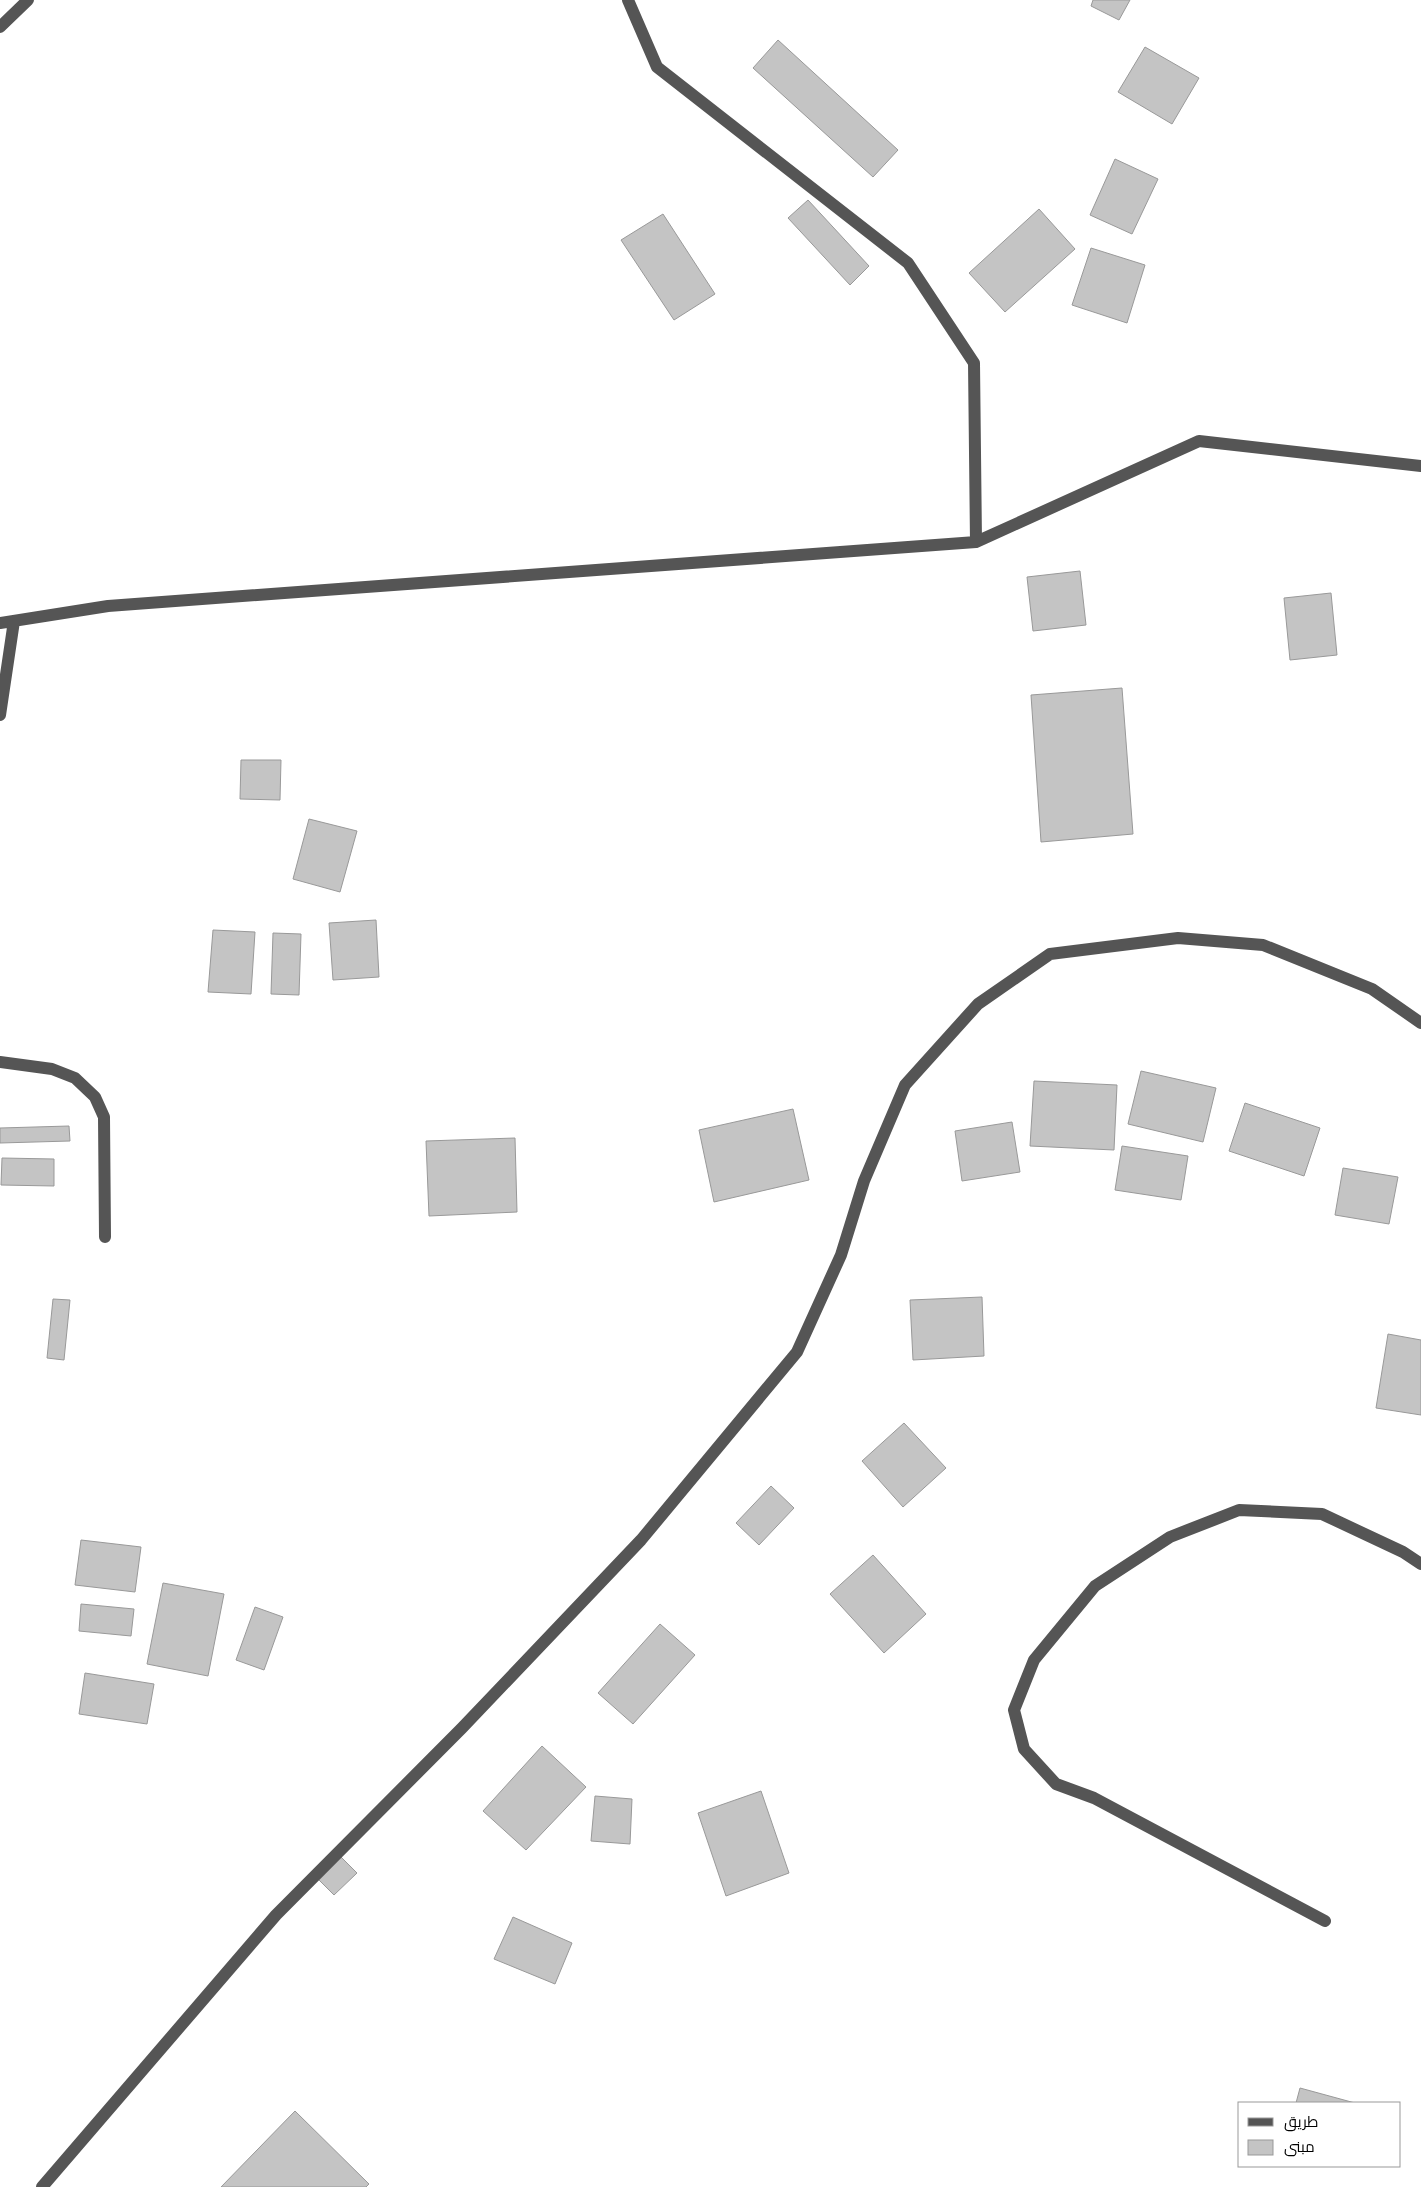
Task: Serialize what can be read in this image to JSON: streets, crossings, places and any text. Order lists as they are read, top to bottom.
{
  "legend": ["طريق", "مبنى"]
}
